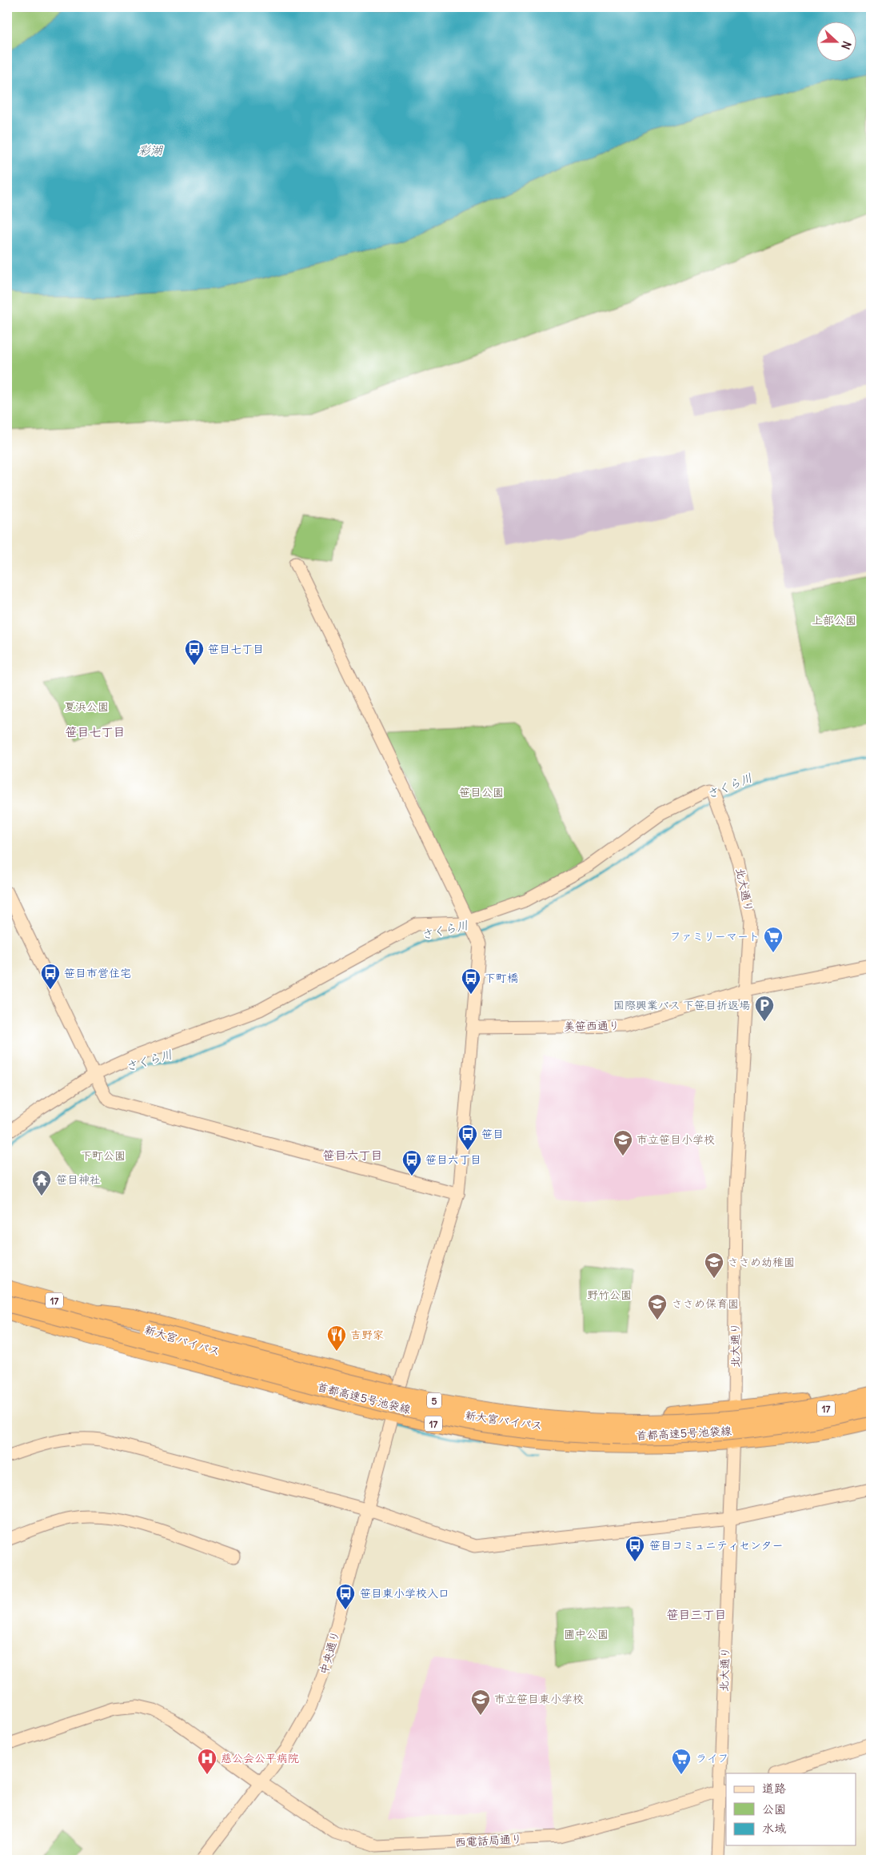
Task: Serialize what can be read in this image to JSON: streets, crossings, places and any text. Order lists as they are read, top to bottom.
{
  "streets": {
    "highway": [
      "17",
      "新大宮バイパス",
      "首都高速5号池袋線",
      "5"
    ],
    "street": [
      "北大通り",
      "美笹西通り",
      "中央通り",
      "西電話局通り"
    ]
  },
  "crossings": [
    ["北大通り", "美笹西通り"],
    ["北大通り", "17"],
    ["北大通り", "中央通り"],
    ["北大通り", "西電話局通り"],
    ["美笹西通り", "中央通り"],
    ["17", "新大宮バイパス"],
    ["17", "中央通り"],
    ["中央通り", "西電話局通り"]
  ],
  "districts": ["笹目七丁目", "笹目六丁目", "笹目三丁目"],
  "water": ["彩湖", "さくら川"],
  "parks": [
    "上部公園",
    "夏浜公園",
    "笹目公園",
    "下町公園",
    "野竹公園",
    "圃中公園"
  ],
  "places": {
    "bus stop": [
      "笹目七丁目",
      "笹目市営住宅",
      "下町橋",
      "笹目",
      "笹目六丁目",
      "笹目コミュニティセンター",
      "笹目東小学校入口"
    ],
    "supermarket": ["ファミリーマート", "ライフ"],
    "parking": ["国際興業バス 下笹目折返場"],
    "school or university": [
      "市立笹目小学校",
      "ささめ幼稚園",
      "ささめ保育園",
      "市立笹目東小学校"
    ],
    "temple": ["笹目神社"],
    "restaurant": ["吉野家"],
    "hospital": ["慈公会公平病院"]
  },
  "legend": ["道路", "公園", "水域"],
  "north": "right"
}
